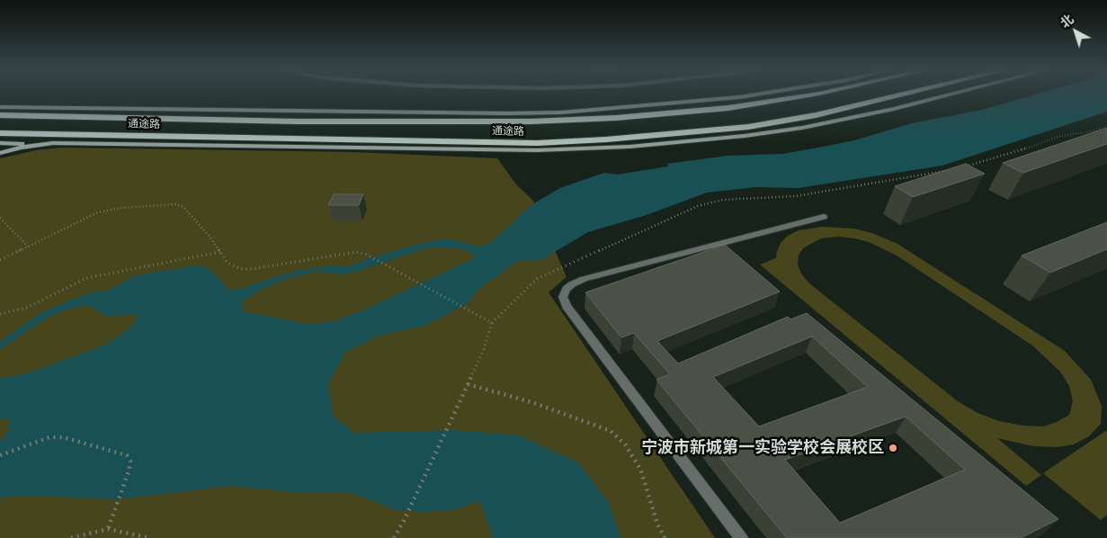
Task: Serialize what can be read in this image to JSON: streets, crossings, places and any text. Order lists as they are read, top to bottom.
{
  "streets": {
    "main road": ["通途路"]
  },
  "places": ["宁波市新城第一实验学校会展校区"],
  "north": "top left"
}
